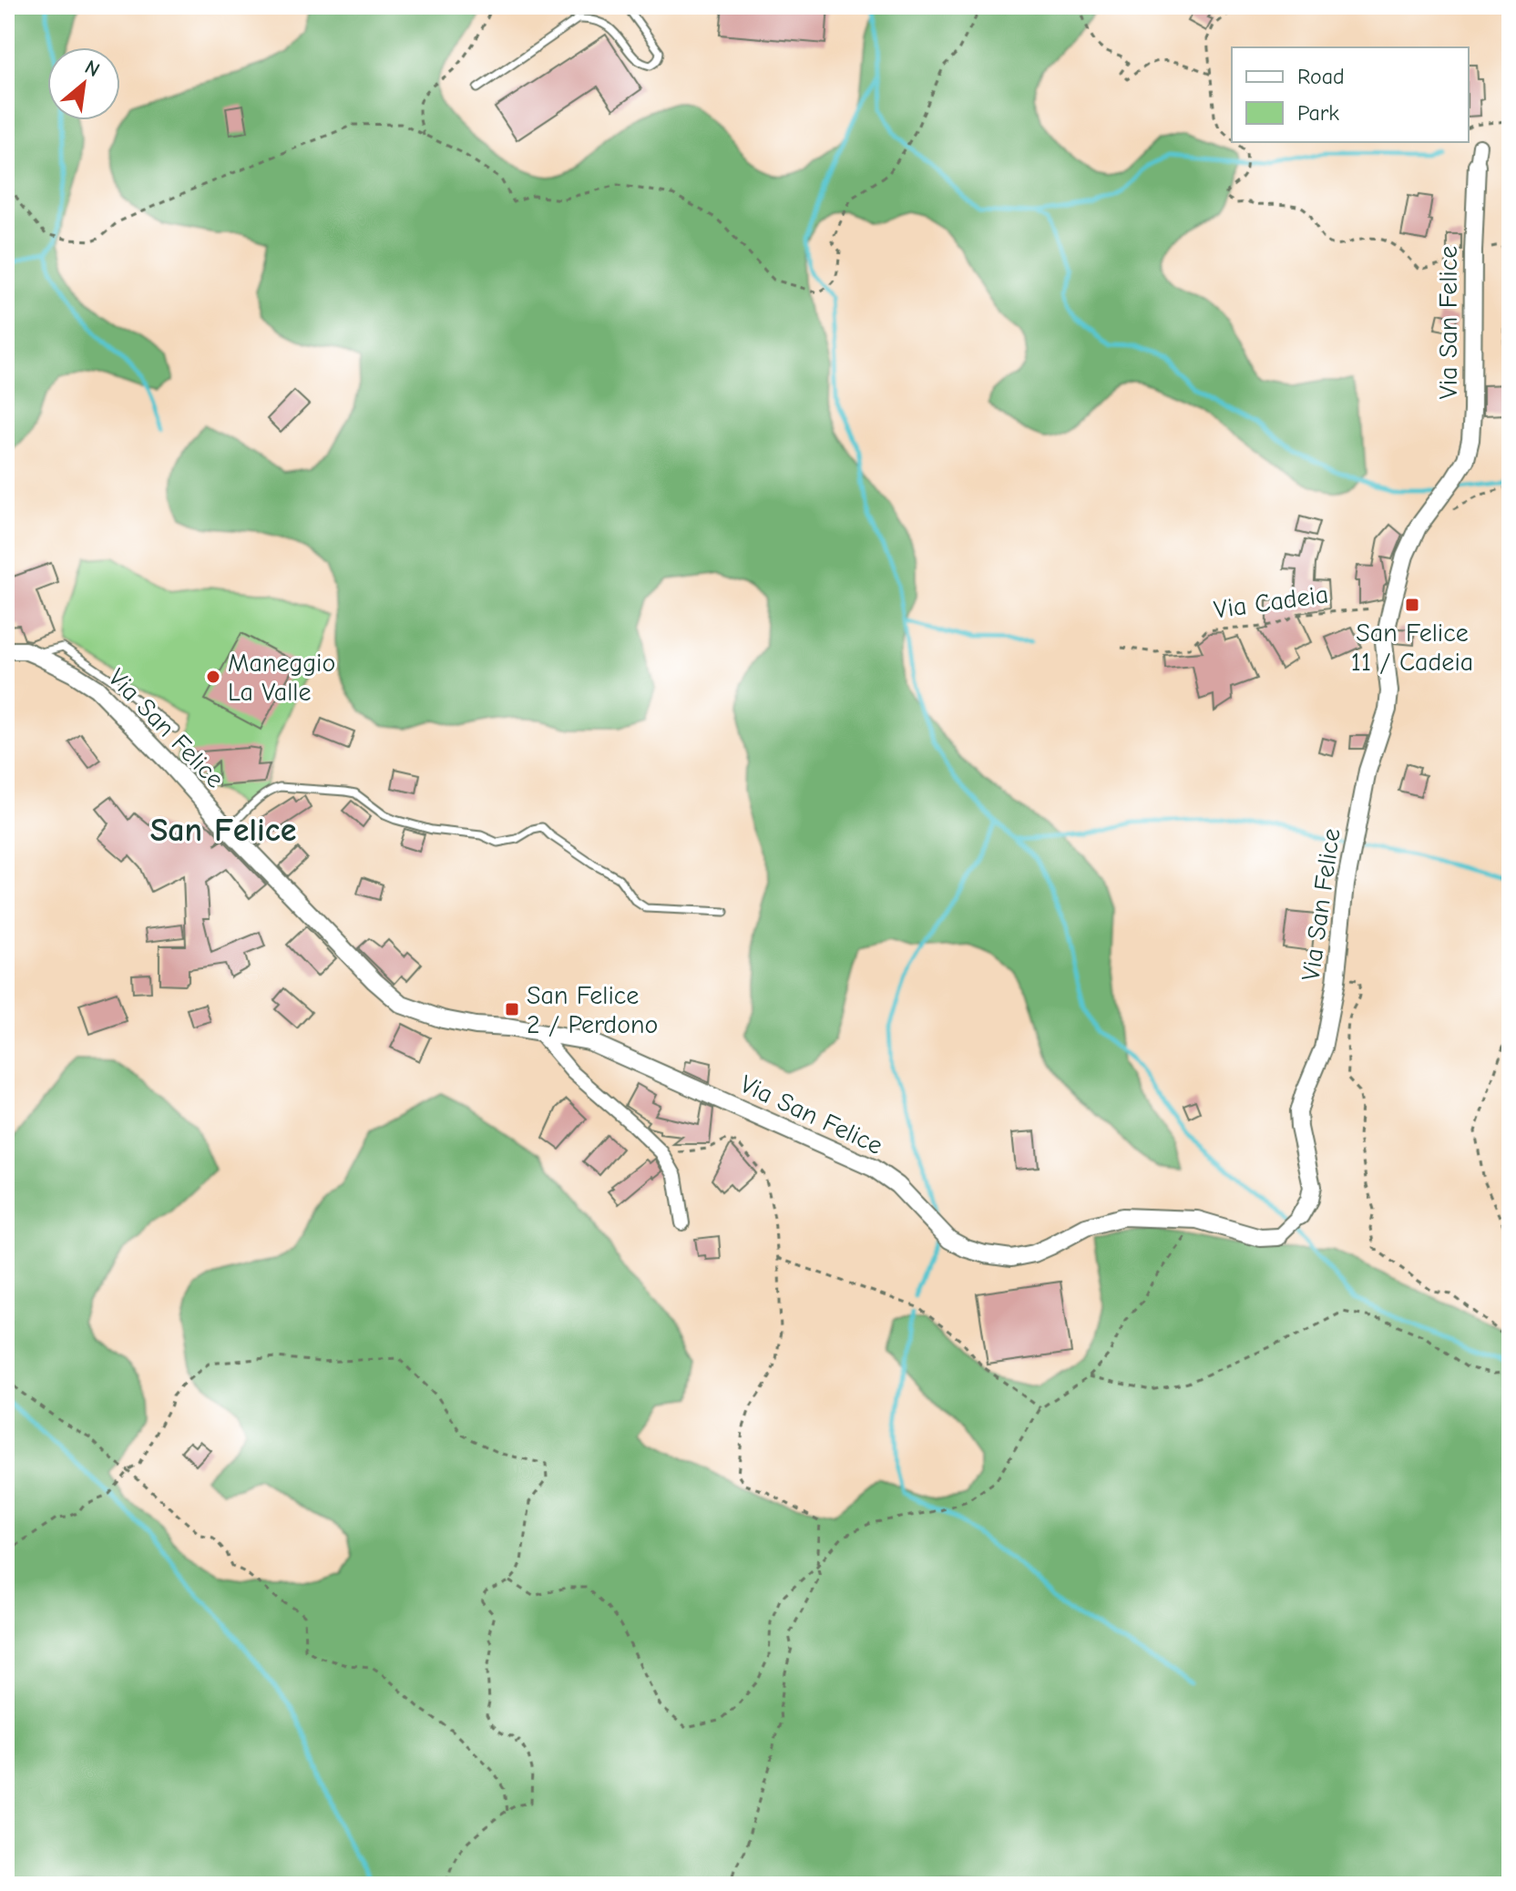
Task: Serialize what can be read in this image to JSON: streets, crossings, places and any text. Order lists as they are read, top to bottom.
{
  "streets": {
    "street": ["Via San Felice"],
    "path": ["Via Cadeia"]
  },
  "crossings": [
    ["Via San Felice", "Via Cadeia"]
  ],
  "districts": ["San Felice"],
  "places": {
    "transit": ["San Felice 11 / Cadeia", "San Felice 2 / Perdono"],
    "other": ["Maneggio La Valle"]
  },
  "legend": ["Road", "Park"],
  "north": "top right"
}
